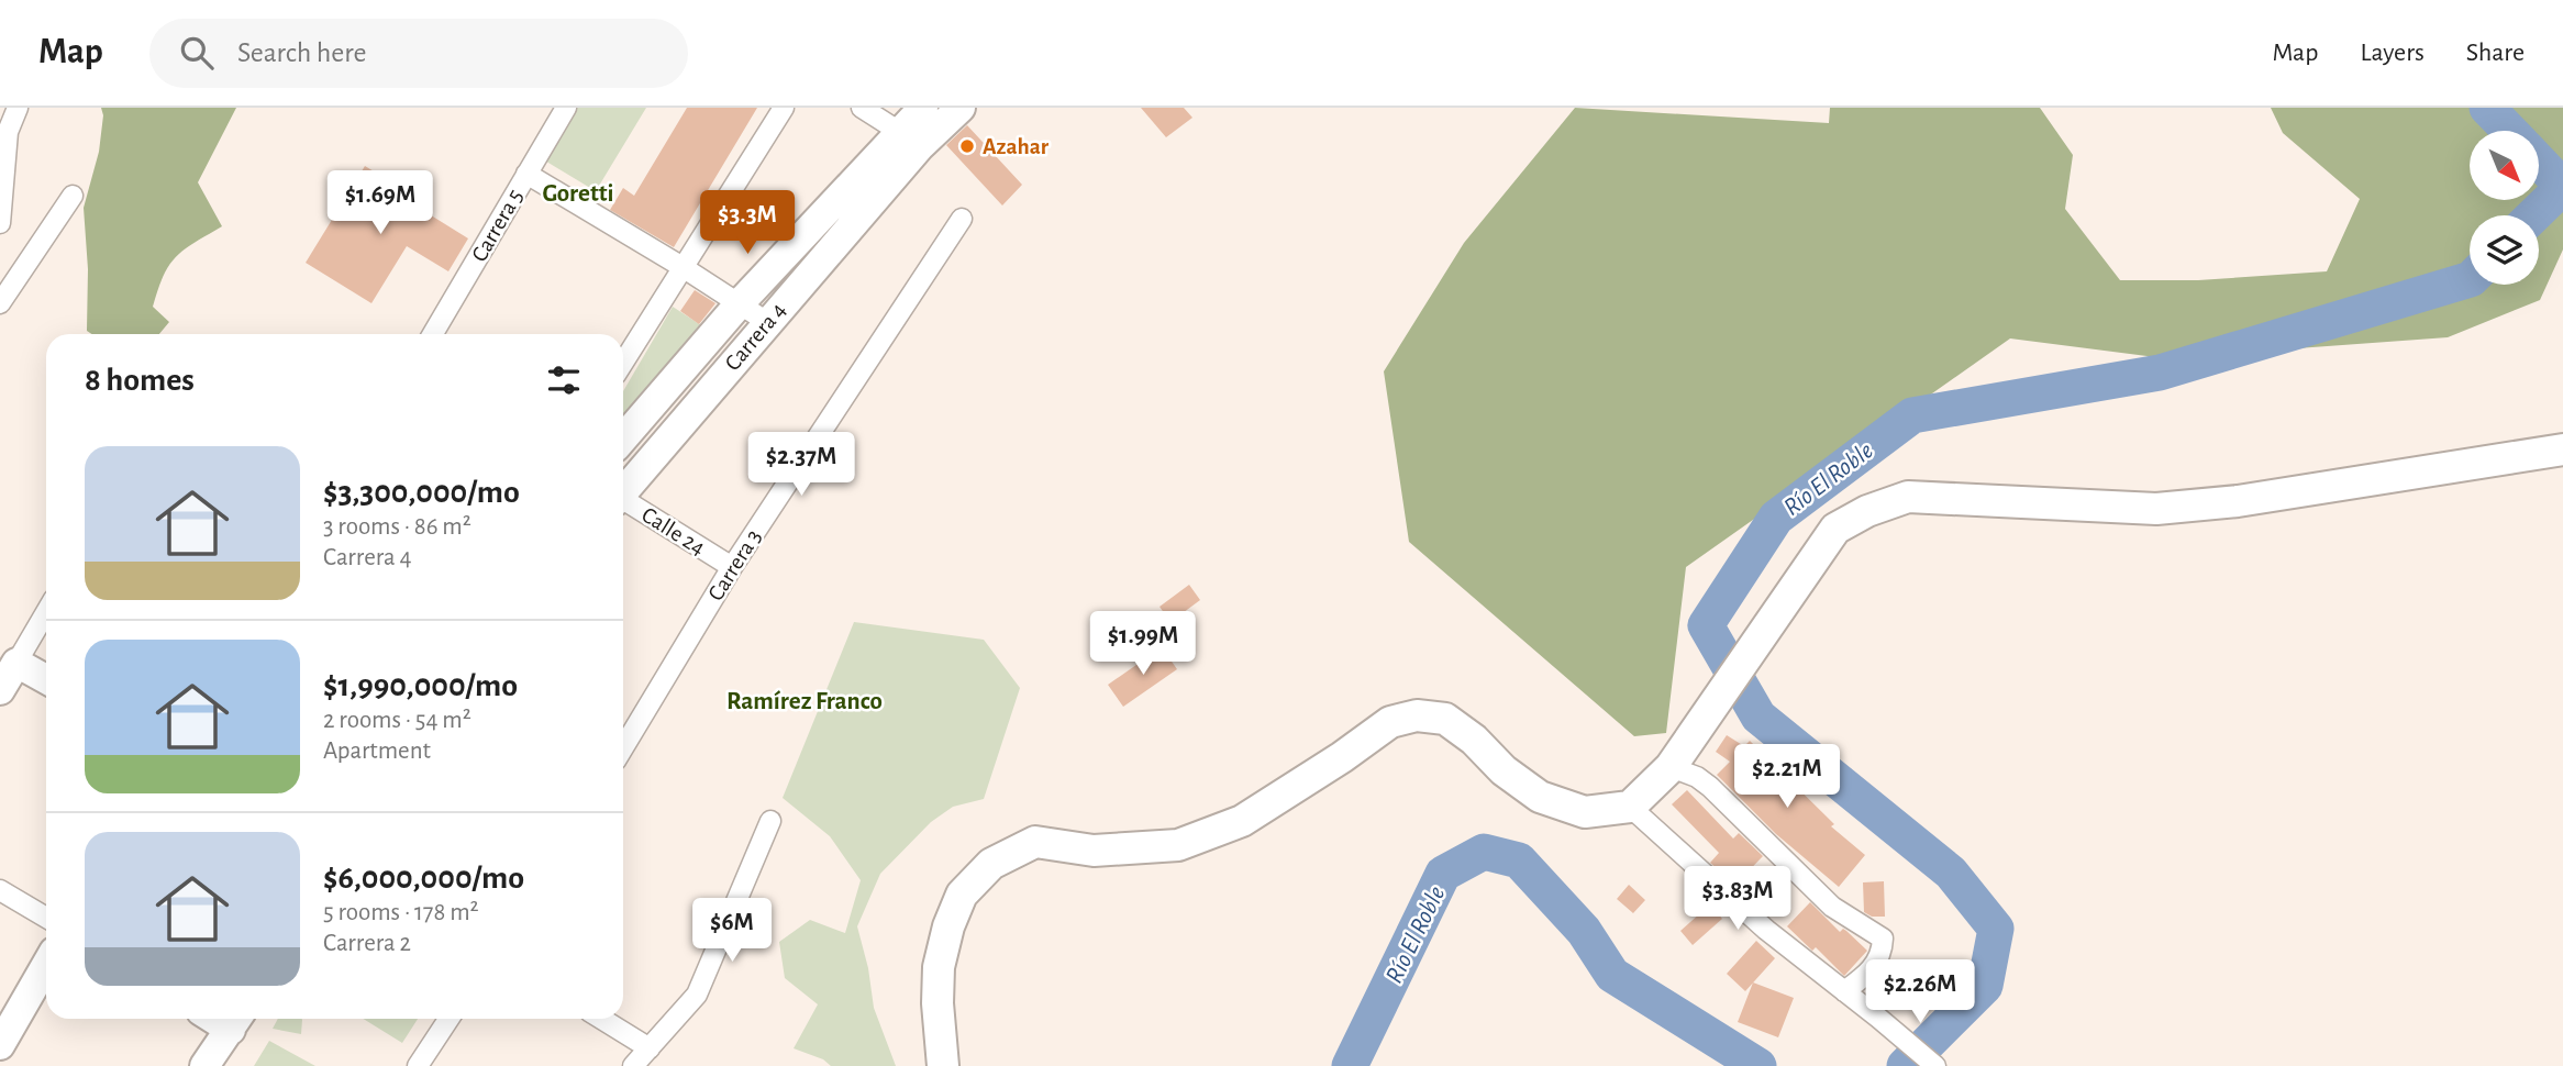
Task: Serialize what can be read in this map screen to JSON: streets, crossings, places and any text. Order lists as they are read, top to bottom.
{
  "streets": {
    "main road": ["Carrera 4"],
    "street": ["Carrera 5", "Calle 24", "Carrera 3"]
  },
  "crossings": [
    ["Calle 24", "Carrera 3"]
  ],
  "districts": ["Goretti", "Ramírez Franco"],
  "water": ["Río El Roble"],
  "places": ["Azahar"],
  "north": "bottom right",
  "page": {
    "header": "Map",
    "search": "Search here",
    "nav": ["Map", "Layers", "Share"],
    "price": [
      "$1.69M",
      "$3.3M",
      "$2.37M",
      "$1.99M",
      "$2.21M",
      "$3.83M",
      "$6M",
      "$2.26M"
    ],
    "heading": "8 homes",
    "list": [
      {
        "name": "$3,300,000/mo",
        "note": "3 rooms · 86 m² · Carrera 4"
      },
      {
        "name": "$1,990,000/mo",
        "note": "2 rooms · 54 m² · Apartment"
      },
      {
        "name": "$6,000,000/mo",
        "note": "5 rooms · 178 m² · Carrera 2"
      }
    ]
  }
}
